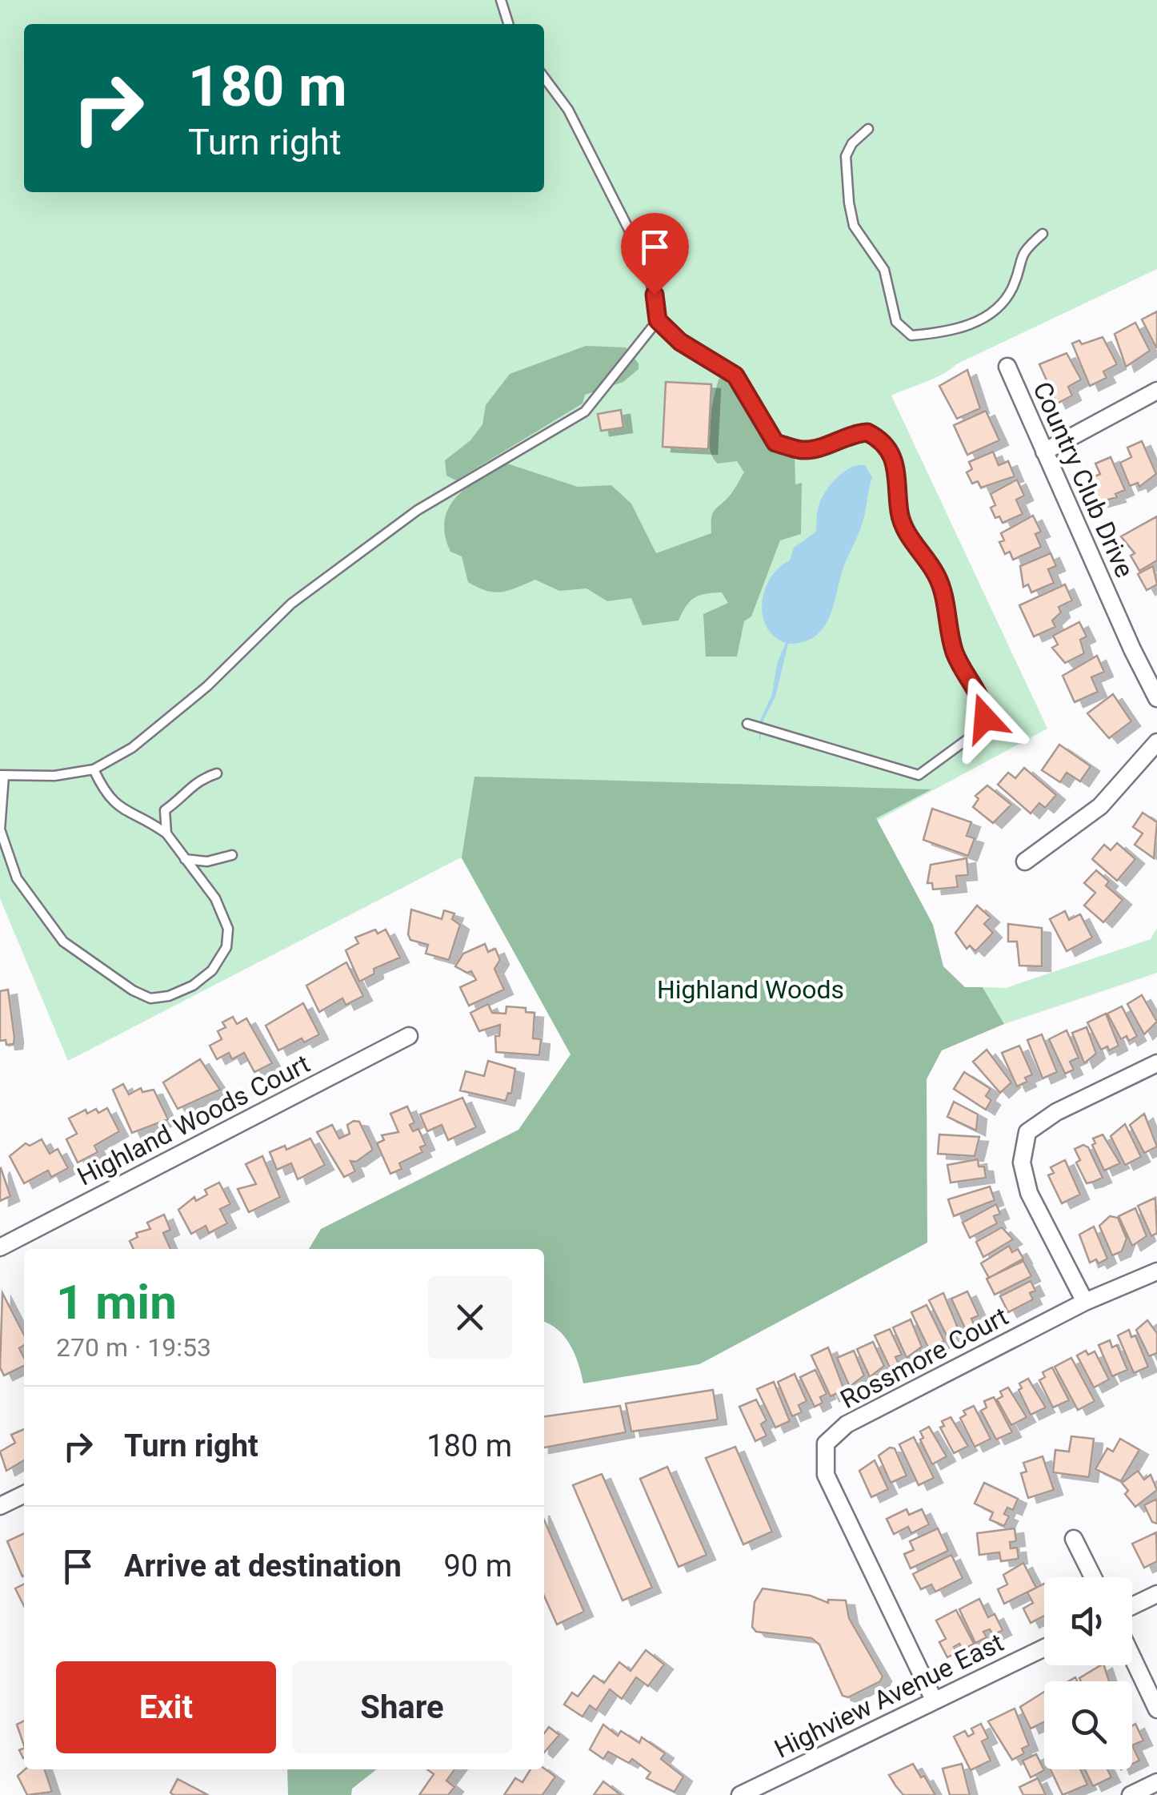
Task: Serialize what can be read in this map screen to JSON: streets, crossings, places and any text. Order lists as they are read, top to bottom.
{
  "streets": {
    "street": [
      "Country Club Drive",
      "Highland Woods Court",
      "Rossmore Court",
      "Highview Avenue East"
    ]
  },
  "crossings": [
    ["Rossmore Court", "Highview Avenue East"]
  ],
  "parks": ["Highland Woods"],
  "page": {
    "turn": ["180 m", "Turn right"],
    "heading": ["1 min", "270 m · 19:53"],
    "list": [
      {
        "name": "Turn right",
        "value": "180 m"
      },
      {
        "name": "Arrive at destination",
        "value": "90 m"
      }
    ],
    "buttons": ["Exit", "Share"]
  }
}
